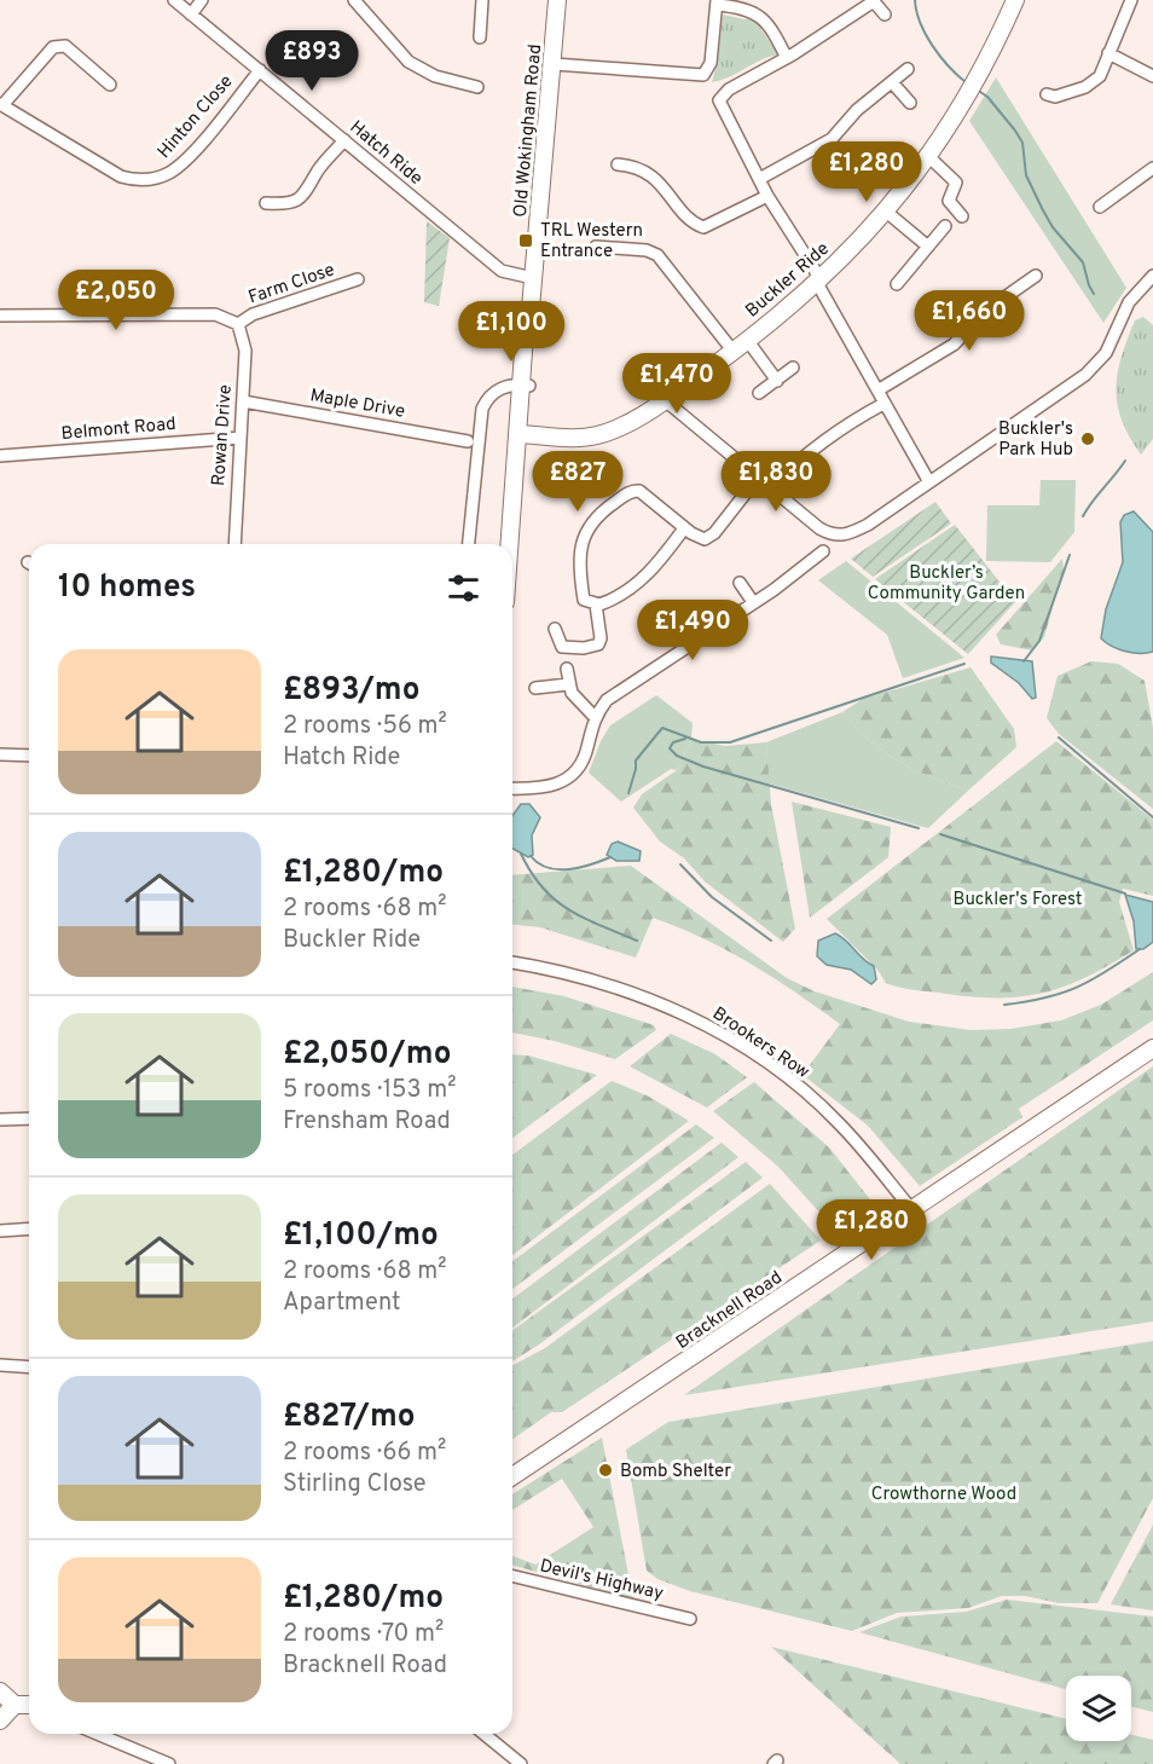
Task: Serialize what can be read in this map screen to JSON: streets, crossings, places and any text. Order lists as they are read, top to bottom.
{
  "streets": {
    "street": [
      "Hinton Close",
      "Old Wokingham Road",
      "Hatch Ride",
      "Buckler Ride",
      "Farm Close",
      "Maple Drive",
      "Belmont Road",
      "Rowan Drive",
      "Brookers Row",
      "Bracknell Road",
      "Devil's Highway"
    ]
  },
  "crossings": [
    ["Hinton Close", "Hatch Ride"],
    ["Old Wokingham Road", "Hatch Ride"],
    ["Old Wokingham Road", "Buckler Ride"],
    ["Farm Close", "Rowan Drive"],
    ["Maple Drive", "Rowan Drive"],
    ["Belmont Road", "Rowan Drive"],
    ["Brookers Row", "Bracknell Road"]
  ],
  "parks": ["Buckler’s Community Garden", "Buckler's Forest", "Crowthorne Wood"],
  "places": {
    "transit": ["TRL Western Entrance"],
    "other": ["Buckler's Park Hub", "Bomb Shelter"]
  },
  "page": {
    "price": [
      "£893",
      "£1,280",
      "£2,050",
      "£1,660",
      "£1,100",
      "£1,470",
      "£827",
      "£1,830",
      "£1,490",
      "£1,280"
    ],
    "heading": "10 homes",
    "list": [
      {
        "name": "£893/mo",
        "note": "2 rooms · 56 m² · Hatch Ride"
      },
      {
        "name": "£1,280/mo",
        "note": "2 rooms · 68 m² · Buckler Ride"
      },
      {
        "name": "£2,050/mo",
        "note": "5 rooms · 153 m² · Frensham Road"
      },
      {
        "name": "£1,100/mo",
        "note": "2 rooms · 68 m² · Apartment"
      },
      {
        "name": "£827/mo",
        "note": "2 rooms · 66 m² · Stirling Close"
      },
      {
        "name": "£1,280/mo",
        "note": "2 rooms · 70 m² · Bracknell Road"
      }
    ]
  }
}
